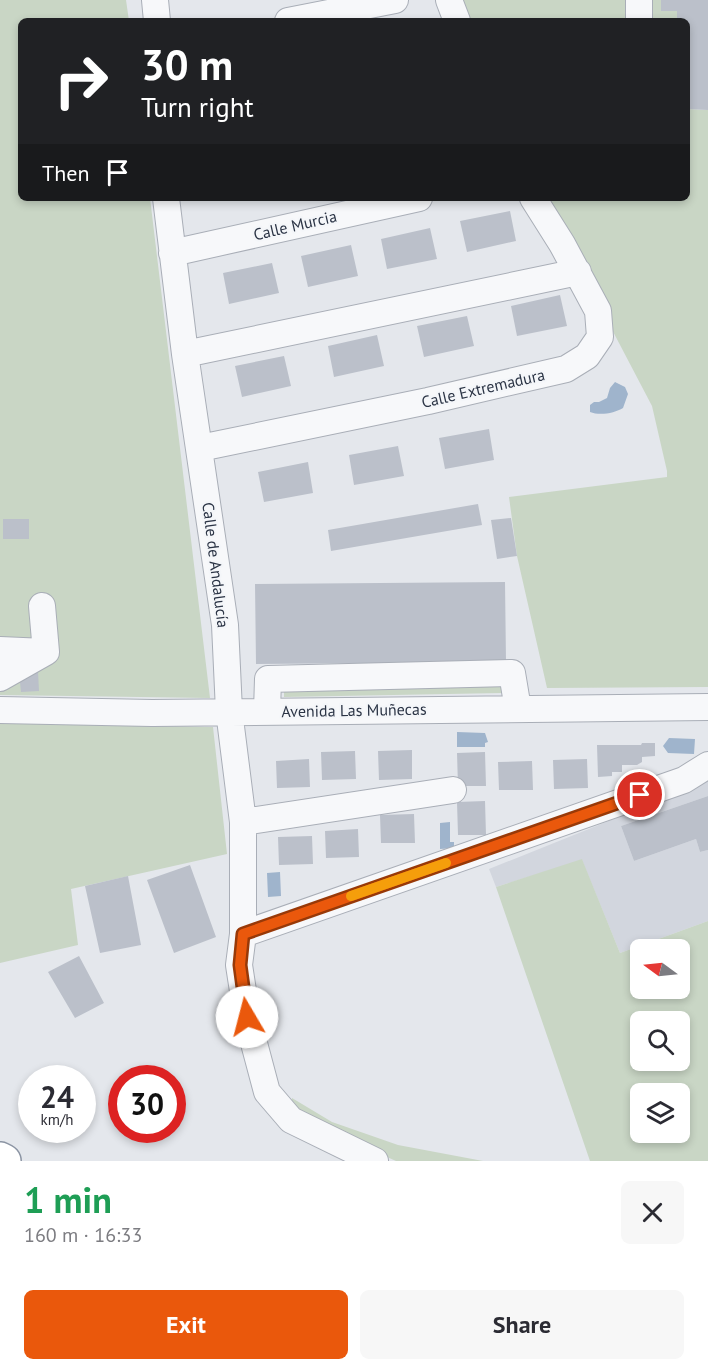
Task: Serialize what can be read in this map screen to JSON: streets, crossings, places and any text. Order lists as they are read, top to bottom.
{
  "streets": {
    "street": [
      "Calle Murcia",
      "Calle Extremadura",
      "Calle de Andalucía",
      "Avenida Las Muñecas"
    ]
  },
  "crossings": [
    ["Calle Murcia", "Calle de Andalucía"],
    ["Calle Extremadura", "Calle de Andalucía"],
    ["Calle de Andalucía", "Avenida Las Muñecas"]
  ],
  "north": "left",
  "page": {
    "turn": ["30 m", "Turn right"],
    "then": "Then",
    "speed": "24 km/h",
    "limit": "30",
    "heading": ["1 min", "160 m · 16:33"],
    "buttons": ["Exit", "Share"]
  }
}
